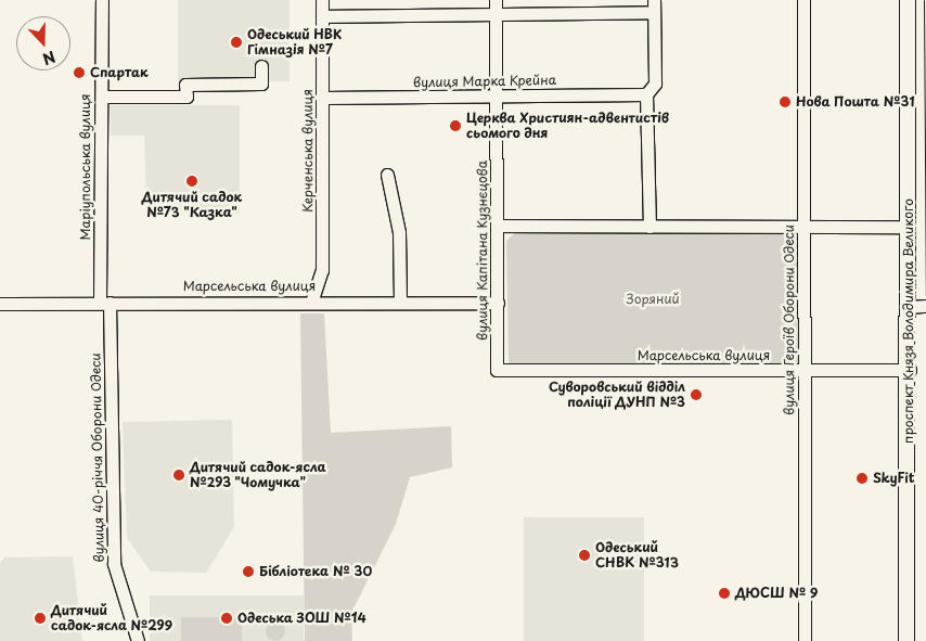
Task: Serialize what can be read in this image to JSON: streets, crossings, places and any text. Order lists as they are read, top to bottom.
{
  "streets": {
    "main road": ["проспект Князя Володимира Великого"],
    "street": [
      "вулиця Марка Крейна",
      "Керченська вулиця",
      "Маріупольська вулиця",
      "вулиця Капітана Кузнєцова",
      "Марсельська вулиця",
      "вулиця Героїв Оборони Одеси",
      "вулиця 40-річчя Оборони Одеси"
    ]
  },
  "crossings": [
    ["вулиця Марка Крейна", "Керченська вулиця"],
    ["вулиця Марка Крейна", "вулиця Капітана Кузнєцова"],
    ["Керченська вулиця", "Марсельська вулиця"],
    ["Маріупольська вулиця", "Марсельська вулиця"],
    ["Маріупольська вулиця", "вулиця 40-річчя Оборони Одеси"],
    ["вулиця Капітана Кузнєцова", "Марсельська вулиця"],
    ["Марсельська вулиця", "вулиця Героїв Оборони Одеси"],
    ["Марсельська вулиця", "проспект Князя Володимира Великого"],
    ["Марсельська вулиця", "вулиця 40-річчя Оборони Одеси"]
  ],
  "parks": ["Зоряний"],
  "places": [
    "Одеський НВК Гімназія №7",
    "Спартак",
    "Нова Пошта №31",
    "Церква Християн-адвентистів сьомого дня",
    "Дитячий садок №73 \"Казка\"",
    "Суворовський відділ поліції ДУНП №3",
    "Дитячий садок-ясла №293 \"Чомучка\"",
    "SkyFit",
    "Одеський СНВК №313",
    "Бібліотека № 30",
    "ДЮСШ № 9",
    "Дитячий садок-ясла №299",
    "Одеська ЗОШ №14"
  ],
  "north": "bottom"
}
